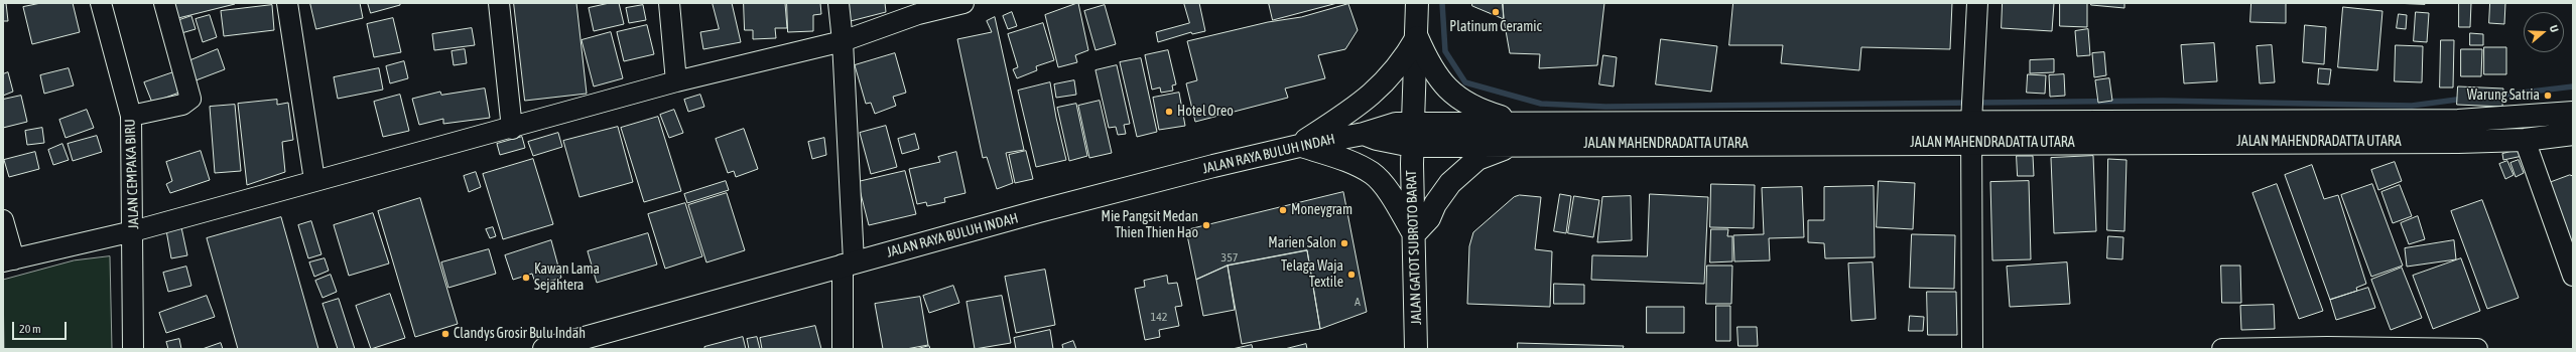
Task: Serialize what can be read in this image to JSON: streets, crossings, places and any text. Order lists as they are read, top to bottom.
{
  "streets": {
    "main road": ["JALAN MAHENDRADATTA UTARA", "JALAN RAYA BULUH INDAH", "JALAN GATOT SUBROTO BARAT"],
    "street": ["JALAN CEMPAKA BIRU"]
  },
  "crossings": [
    ["JALAN MAHENDRADATTA UTARA", "JALAN RAYA BULUH INDAH"],
    ["JALAN MAHENDRADATTA UTARA", "JALAN GATOT SUBROTO BARAT"],
    ["JALAN RAYA BULUH INDAH", "JALAN GATOT SUBROTO BARAT"]
  ],
  "places": [
    "Platinum Ceramic",
    "Warung Satria",
    "Hotel Oreo",
    "Moneygram",
    "Mie Pangsit Medan Thien Thien Hao",
    "Marien Salon",
    "Telaga Waja Textile",
    "Kawan Lama Sejahtera",
    "Clandys Grosir Bulu Indah"
  ],
  "house_numbers": ["357", "A", "142"],
  "scale_bar": "20 m",
  "north": "right"
}
